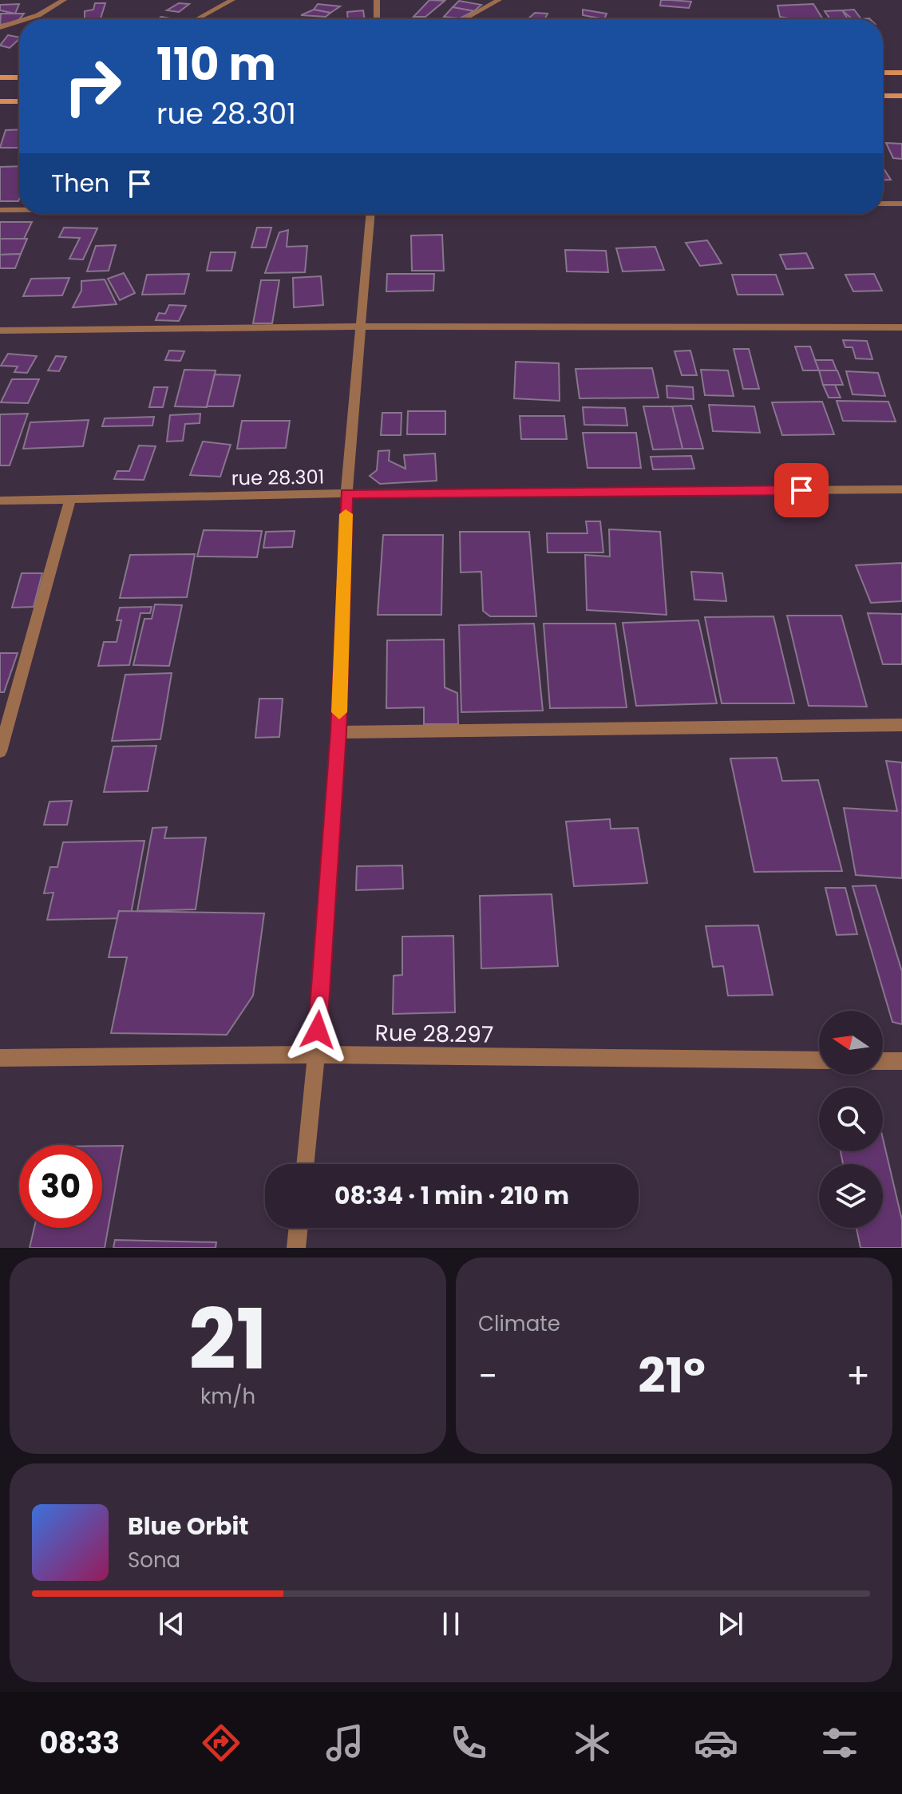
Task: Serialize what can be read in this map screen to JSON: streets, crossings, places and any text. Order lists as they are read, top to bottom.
{
  "streets": {
    "street": ["rue 28.301", "Rue 28.297"]
  },
  "north": "left",
  "page": {
    "turn": ["110 m", "rue 28.301"],
    "then": "Then",
    "limit": "30",
    "trip": "08:34 · 1 min · 210 m",
    "tile": [
      ["21", "km/h"],
      "Climate"
    ],
    "heat": ["−", "21°", "+"],
    "song": ["Blue Orbit", "Sona"],
    "tabs": "08:33"
  }
}
